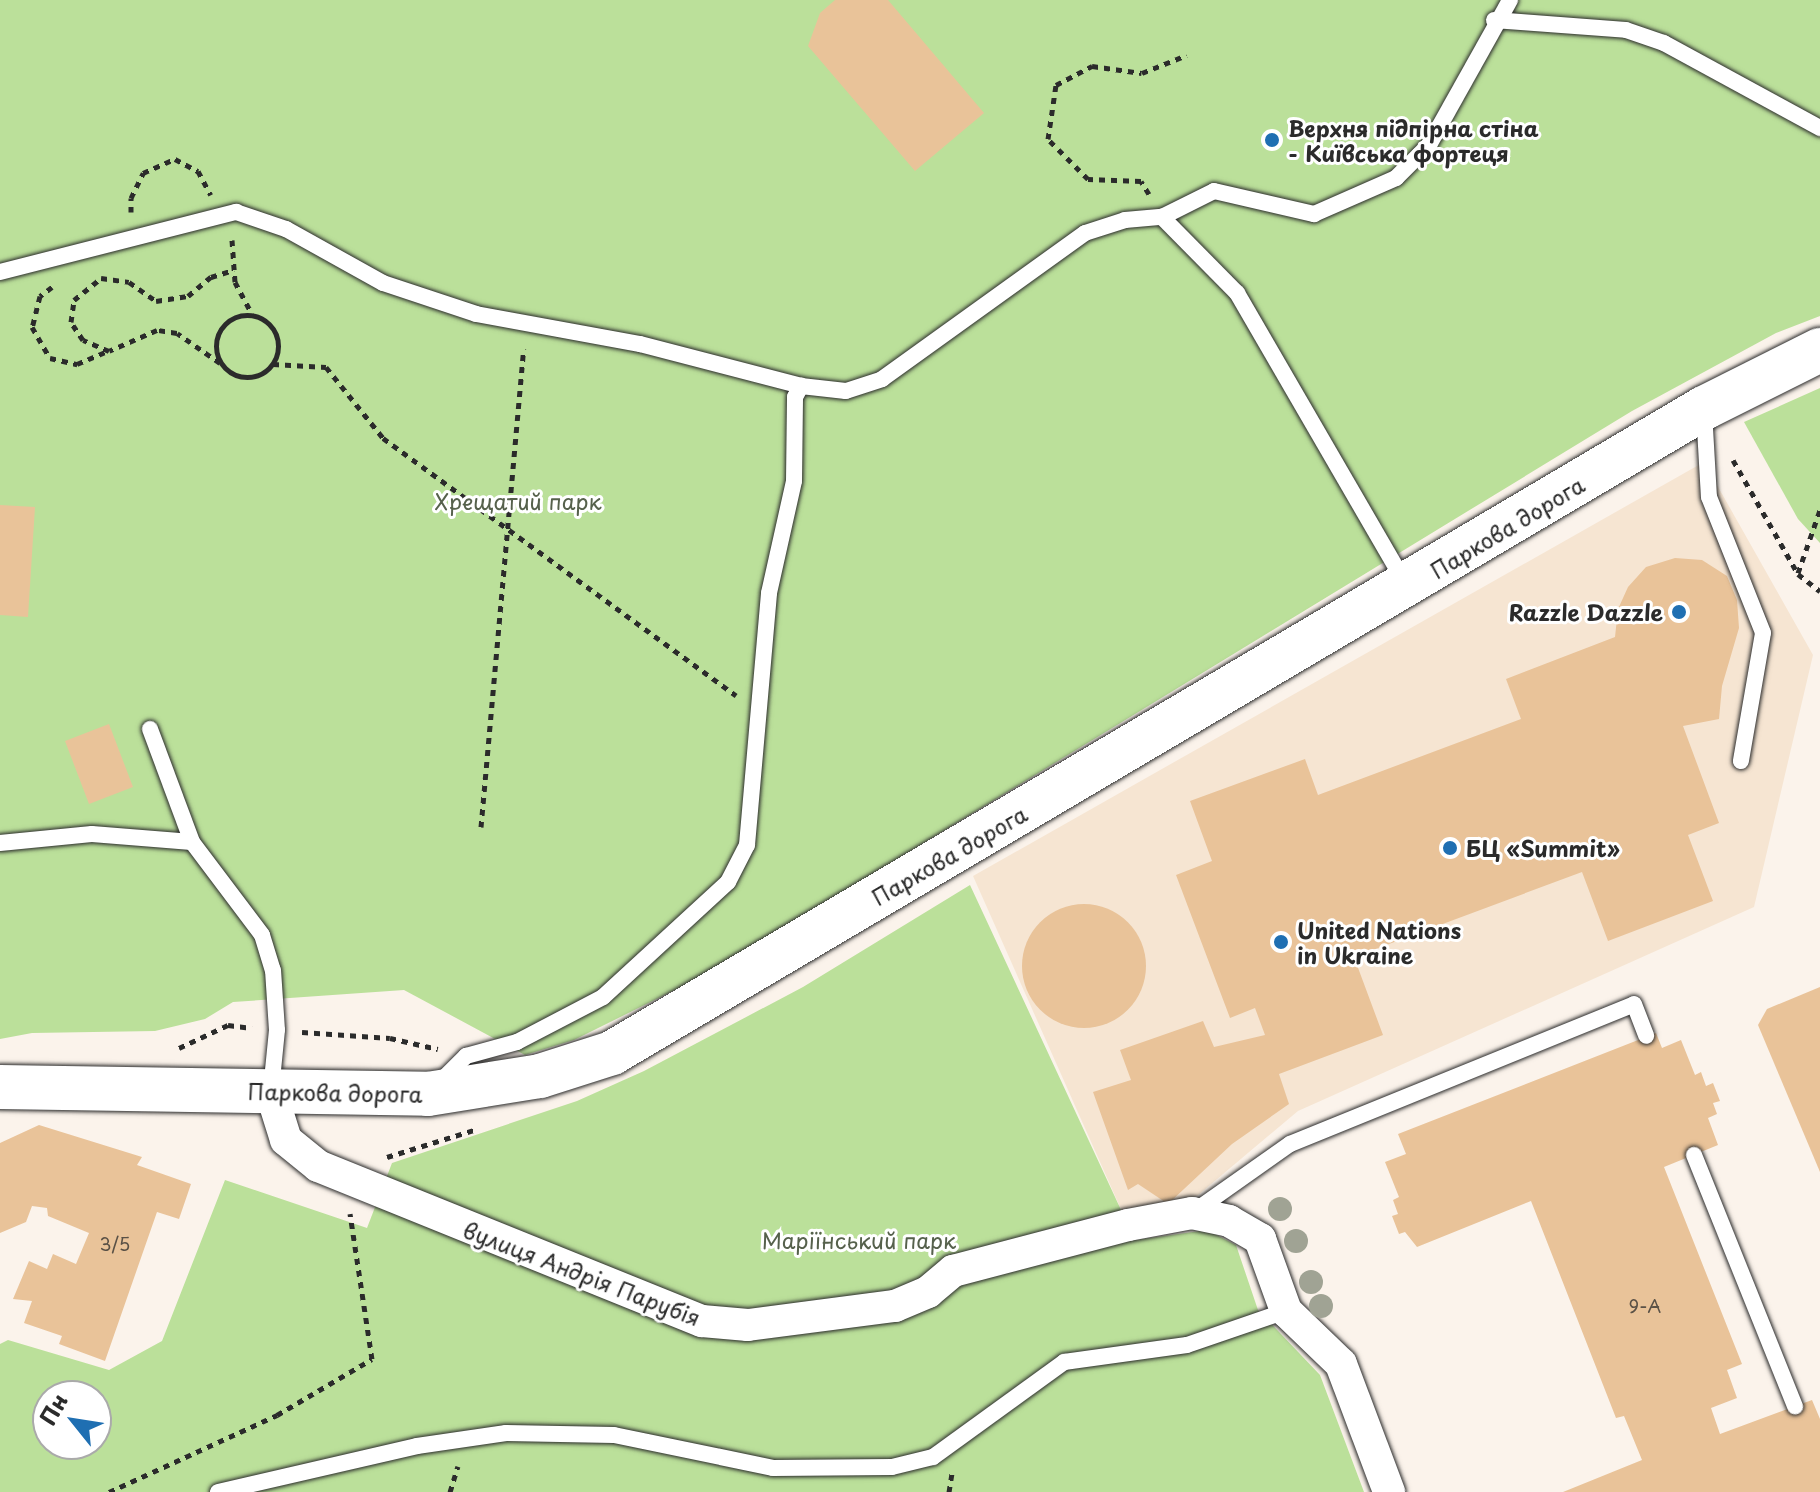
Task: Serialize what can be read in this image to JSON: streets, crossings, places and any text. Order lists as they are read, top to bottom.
{
  "streets": {
    "main road": ["Паркова дорога"],
    "street": ["вулиця Андрія Парубія"]
  },
  "crossings": [
    ["Паркова дорога", "вулиця Андрія Парубія"]
  ],
  "parks": ["Хрещатий парк", "Маріїнський парк"],
  "places": [
    "Верхня підпірна стіна - Київська фортеця",
    "Razzle Dazzle",
    "БЦ «Summit»",
    "United Nations in Ukraine"
  ],
  "house_numbers": ["3/5", "9-А"],
  "north": "top left"
}
